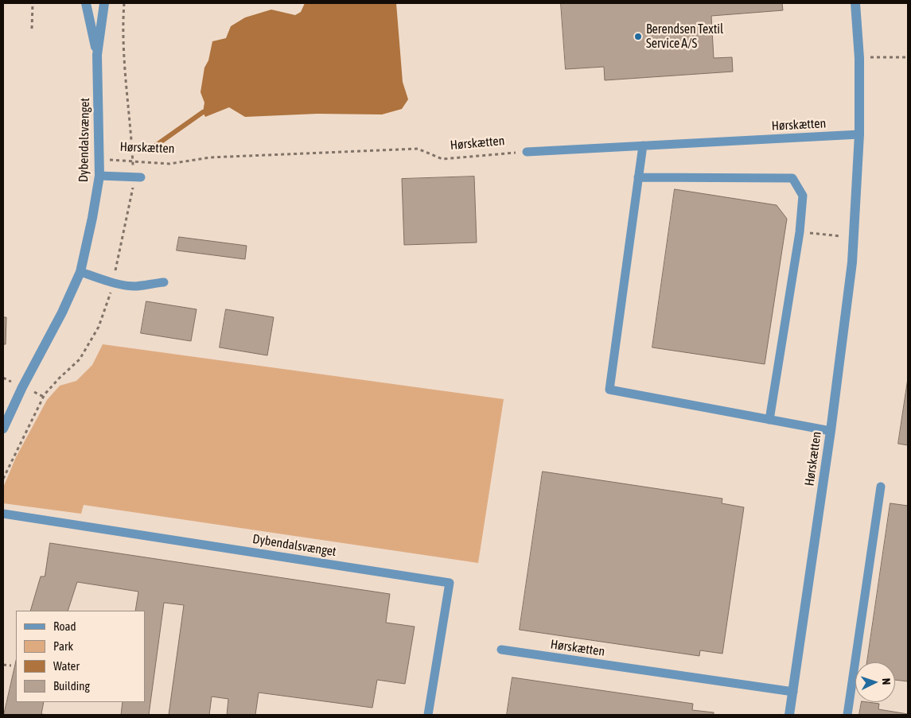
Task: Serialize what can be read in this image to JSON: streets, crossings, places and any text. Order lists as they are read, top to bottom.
{
  "streets": {
    "street": ["Hørskætten", "Dybendalsvænget"]
  },
  "crossings": [
    ["Hørskætten", "Dybendalsvænget"]
  ],
  "places": ["Berendsen Textil Service A/S"],
  "legend": [
    "Road",
    "Park",
    "Water",
    "Building"
  ],
  "north": "right"
}
